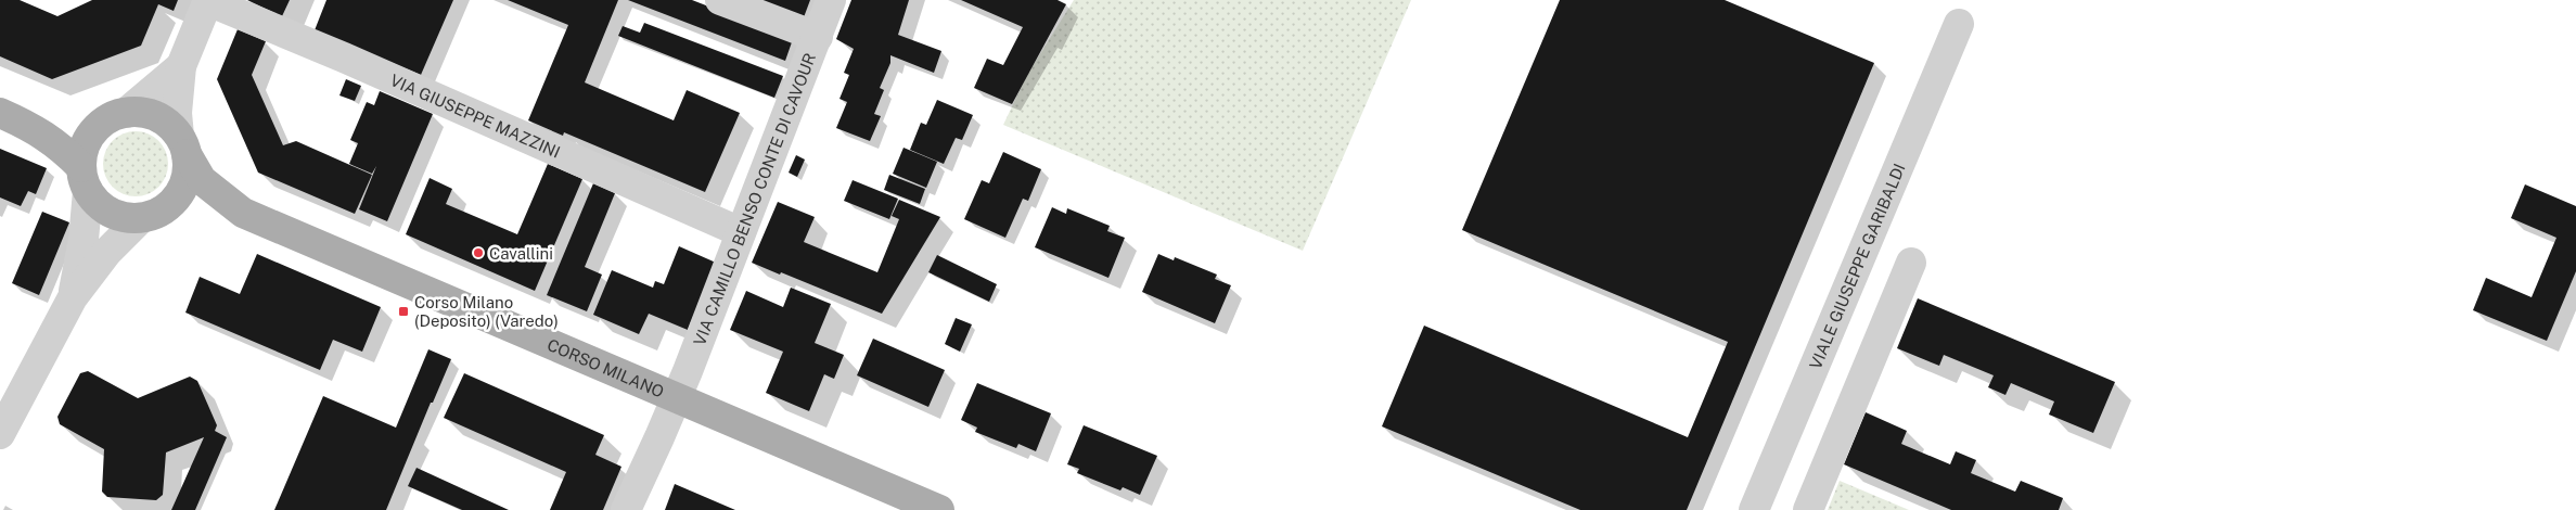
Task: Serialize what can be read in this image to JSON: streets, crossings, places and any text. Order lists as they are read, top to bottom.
{
  "streets": {
    "main road": ["CORSO MILANO"],
    "street": ["VIA GIUSEPPE MAZZINI", "VIA CAMILLO BENSO CONTE DI CAVOUR", "VIALE GIUSEPPE GARIBALDI"]
  },
  "crossings": [
    ["VIA GIUSEPPE MAZZINI", "VIA CAMILLO BENSO CONTE DI CAVOUR"],
    ["VIA CAMILLO BENSO CONTE DI CAVOUR", "CORSO MILANO"]
  ],
  "places": {
    "other": ["Cavallini"],
    "transit": ["Corso Milano (Deposito) (Varedo)"]
  }
}
